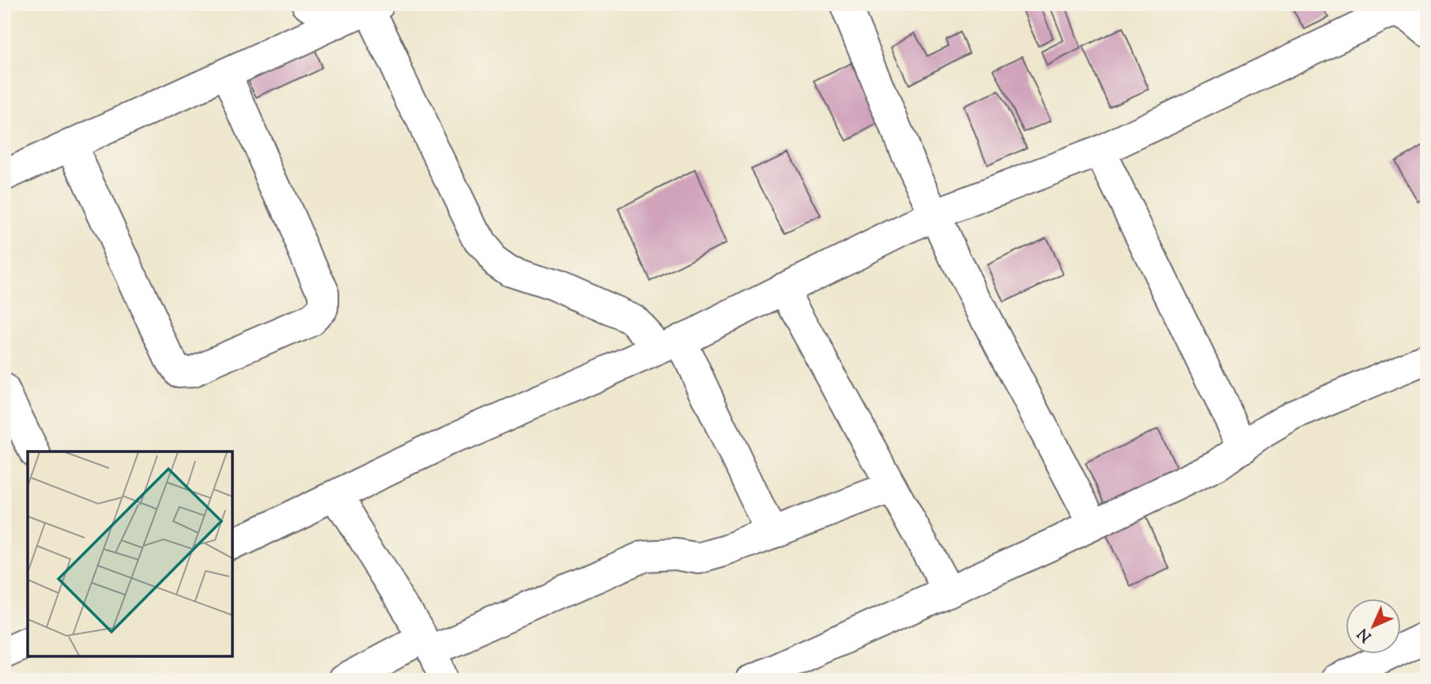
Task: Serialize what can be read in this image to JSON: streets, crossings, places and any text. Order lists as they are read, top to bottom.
{
  "north": "bottom left"
}
